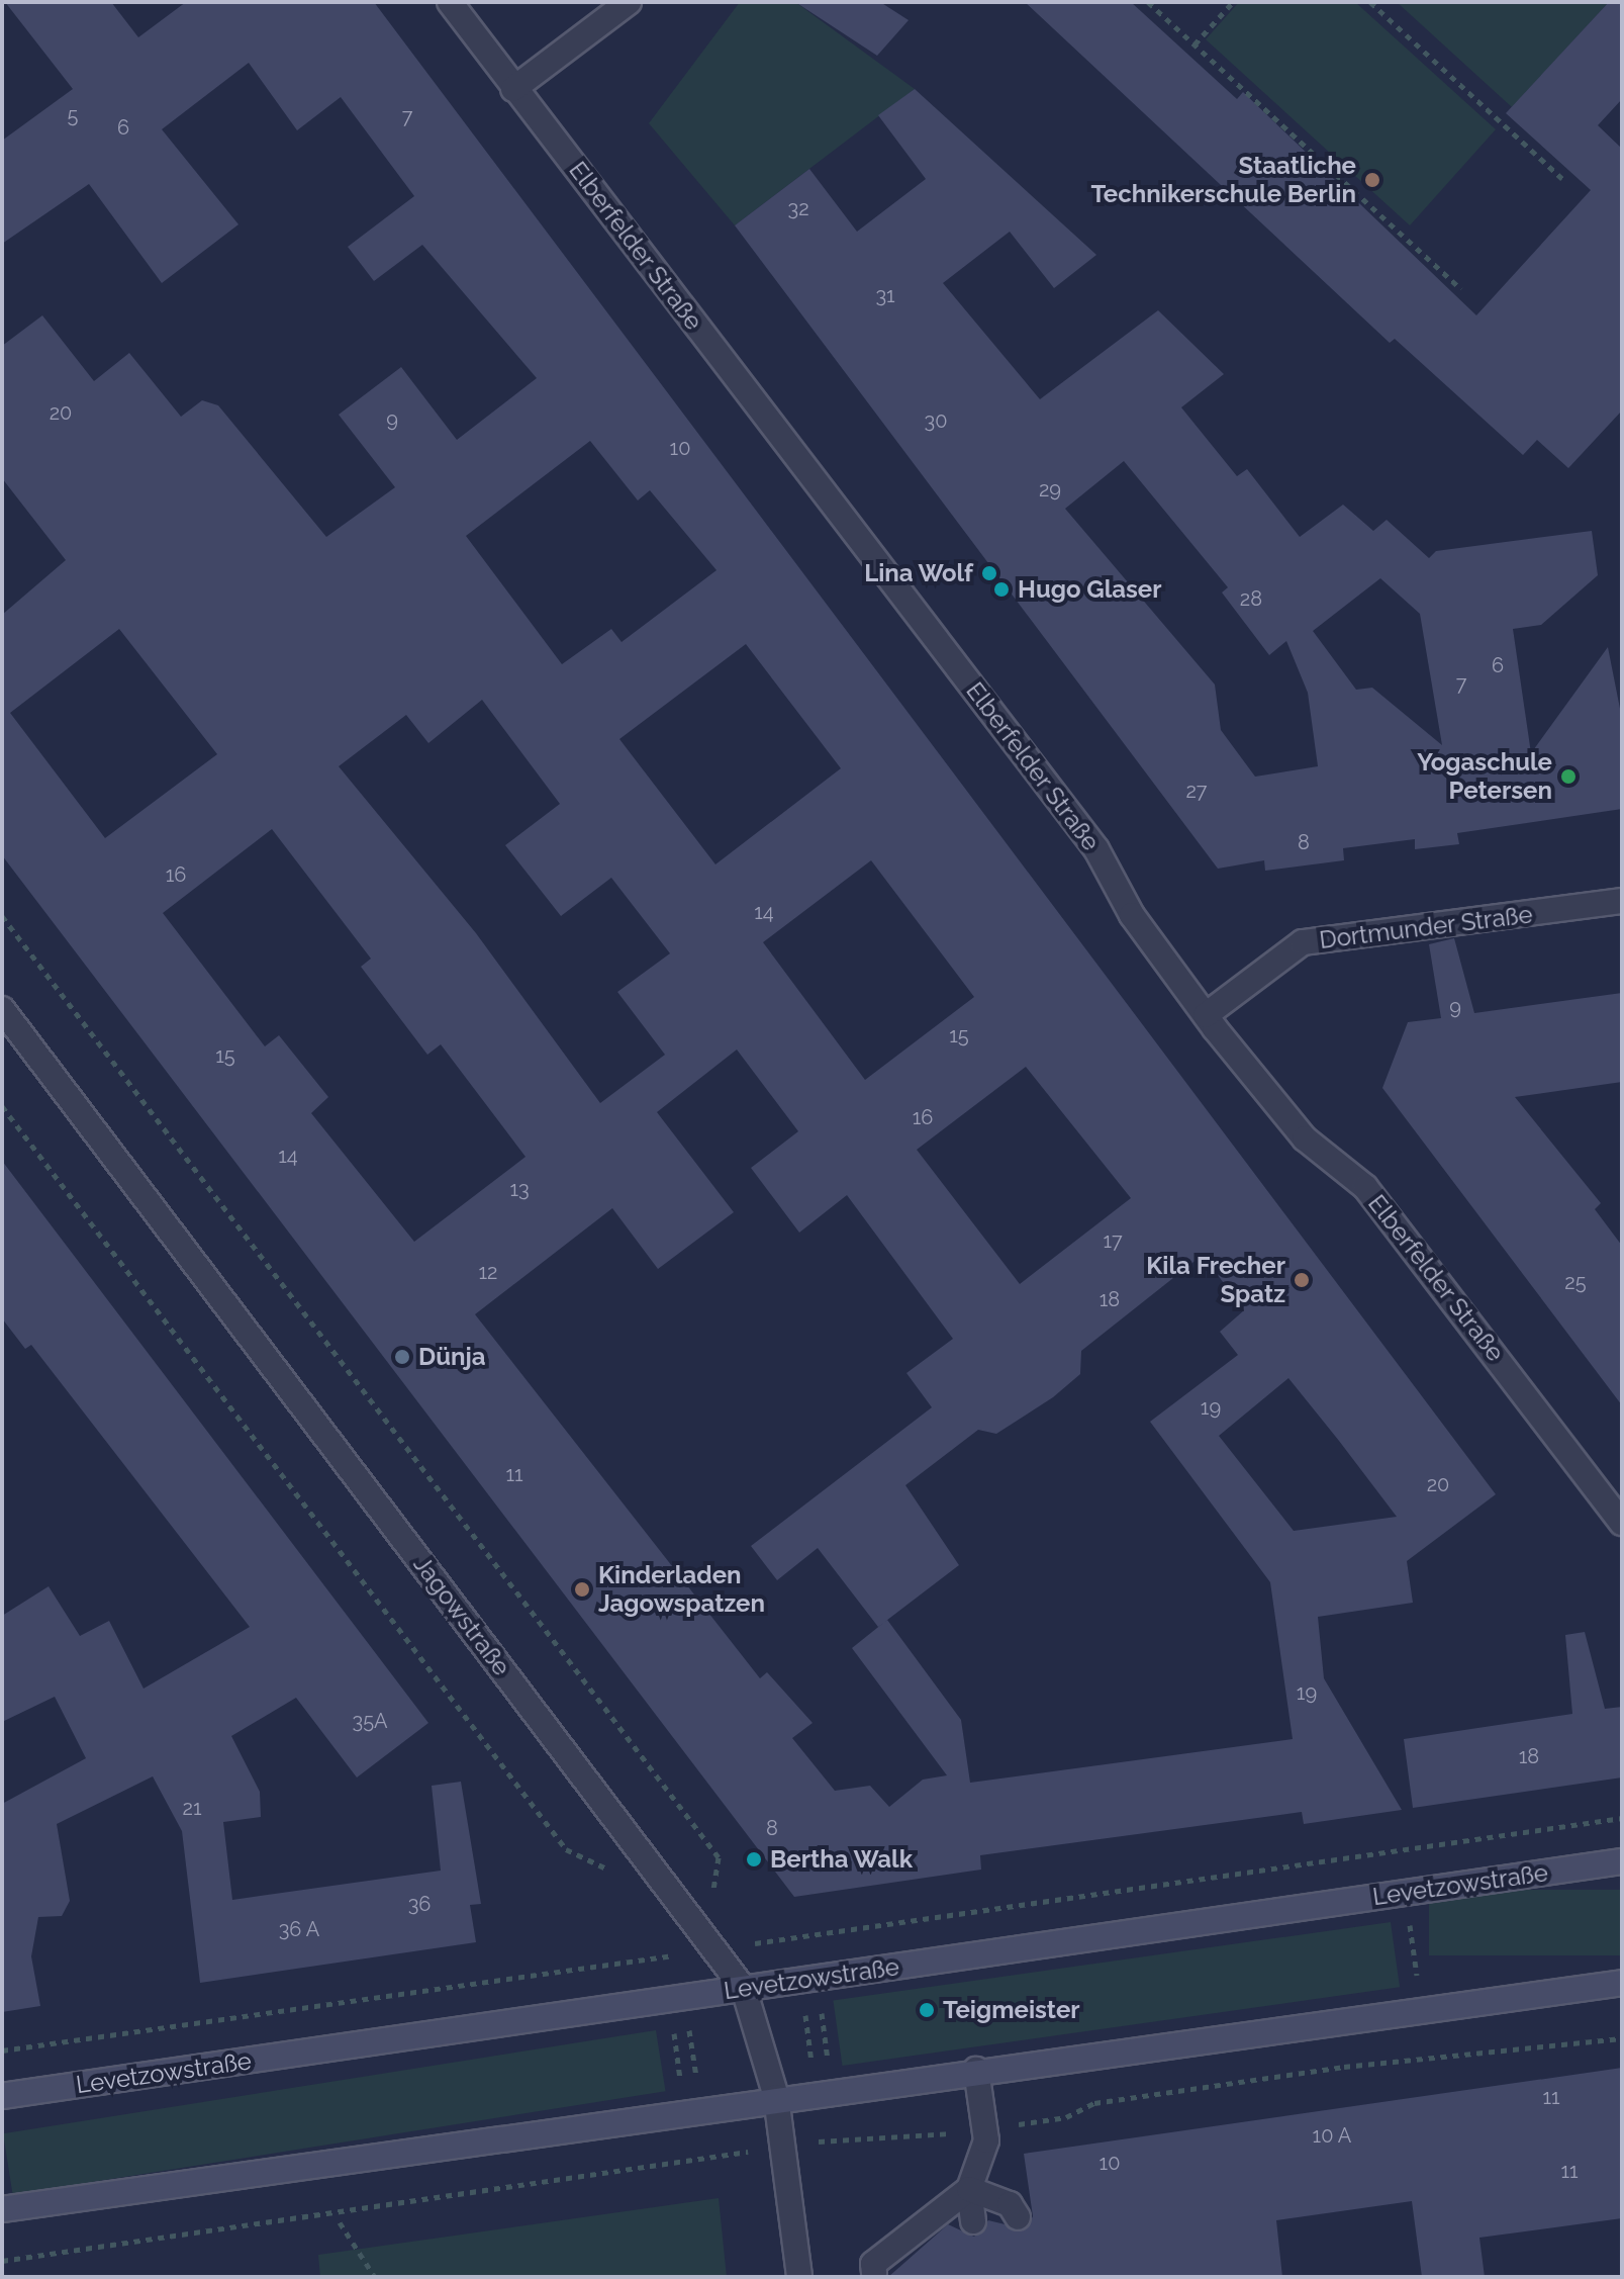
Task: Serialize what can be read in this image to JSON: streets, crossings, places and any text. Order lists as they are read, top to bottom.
{
  "streets": {
    "main road": ["Levetzowstraße"],
    "street": ["Elberfelder Straße", "Dortmunder Straße", "Jagowstraße"]
  },
  "crossings": [
    ["Elberfelder Straße", "Dortmunder Straße"],
    ["Jagowstraße", "Levetzowstraße"]
  ],
  "places": [
    "Staatliche Technikerschule Berlin",
    "Lina Wolf",
    "Hugo Glaser",
    "Yogaschule Petersen",
    "Kila Frecher Spatz",
    "Dünja",
    "Kinderladen Jagowspatzen",
    "Bertha Walk",
    "Teigmeister"
  ],
  "house_numbers": [
    "5",
    "7",
    "6",
    "32",
    "31",
    "20",
    "9",
    "30",
    "10",
    "29",
    "28",
    "6",
    "7",
    "27",
    "8",
    "16",
    "14",
    "9",
    "15",
    "15",
    "16",
    "14",
    "13",
    "17",
    "12",
    "25",
    "18",
    "19",
    "11",
    "20",
    "19",
    "35A",
    "18",
    "21",
    "8",
    "36",
    "36 A",
    "11",
    "10 A",
    "10",
    "11"
  ]
}
